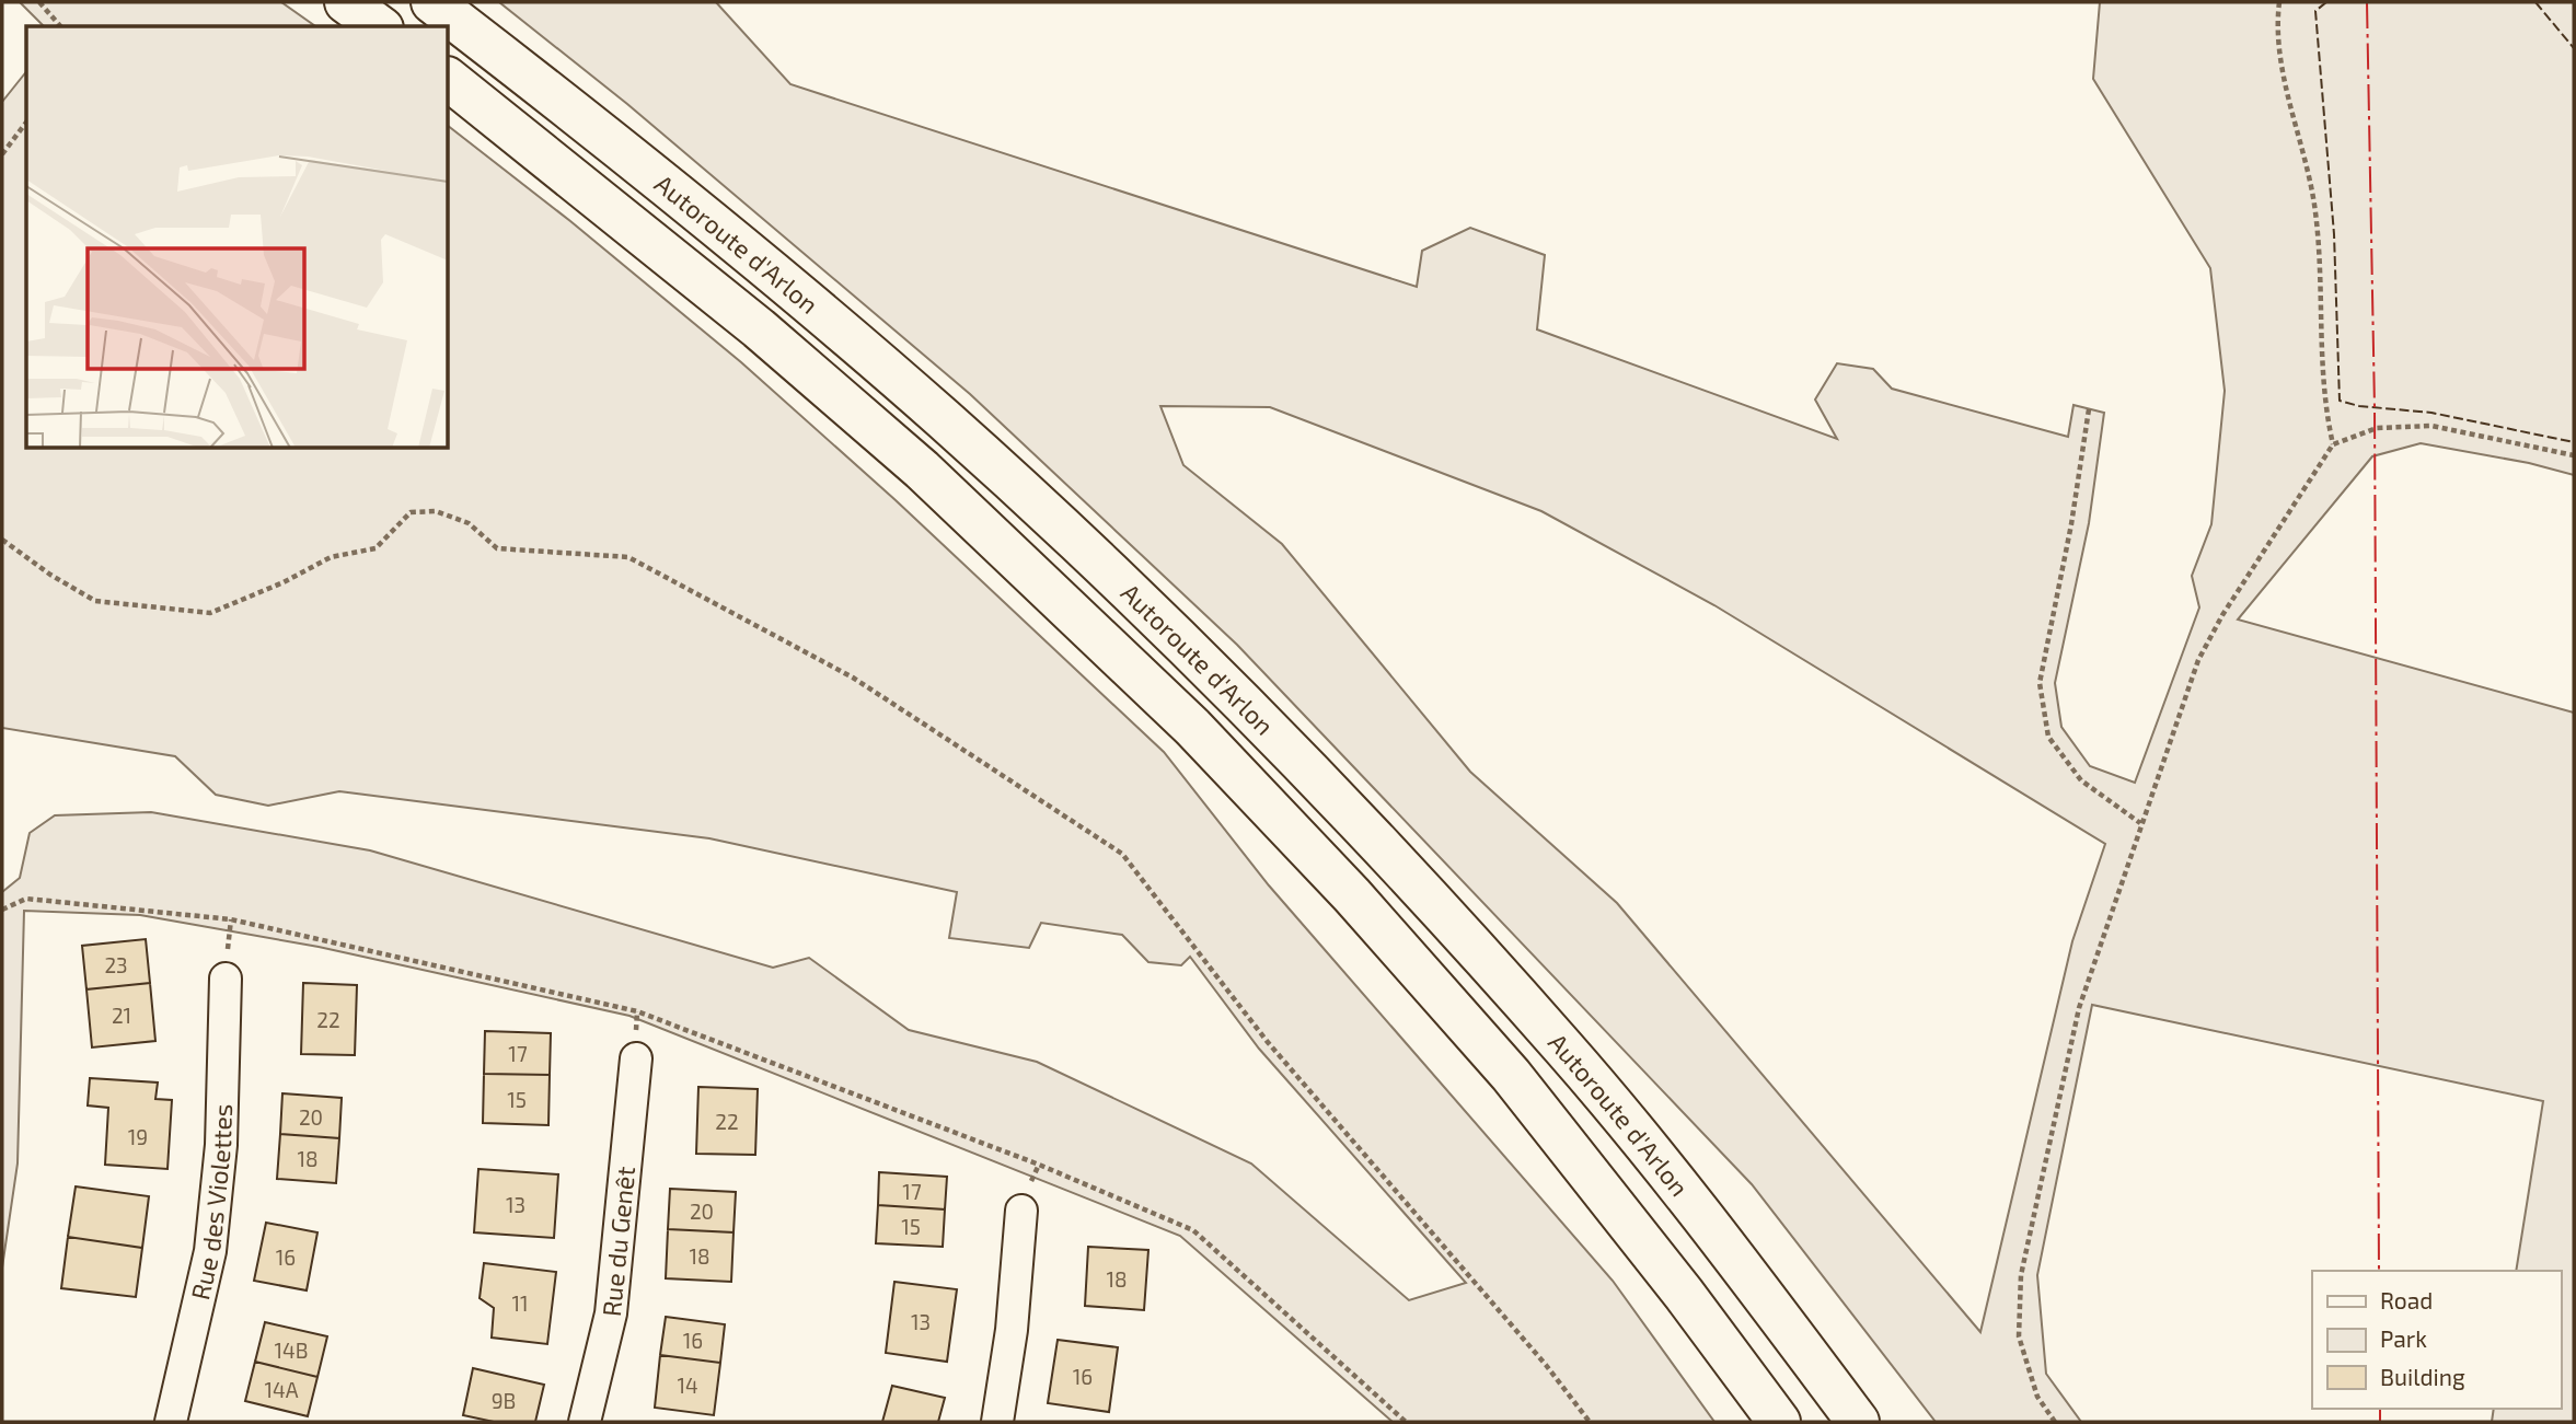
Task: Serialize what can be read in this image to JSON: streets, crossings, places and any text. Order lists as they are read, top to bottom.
{
  "streets": {
    "highway": ["Autoroute d'Arlon"],
    "street": ["Rue des Violettes", "Rue du Genêt"]
  },
  "house_numbers": [
    "23",
    "21",
    "22",
    "17",
    "15",
    "20",
    "22",
    "19",
    "18",
    "17",
    "13",
    "20",
    "15",
    "18",
    "16",
    "18",
    "11",
    "13",
    "16",
    "14B",
    "16",
    "14",
    "14A",
    "9B"
  ],
  "legend": ["Road", "Park", "Building"]
}
